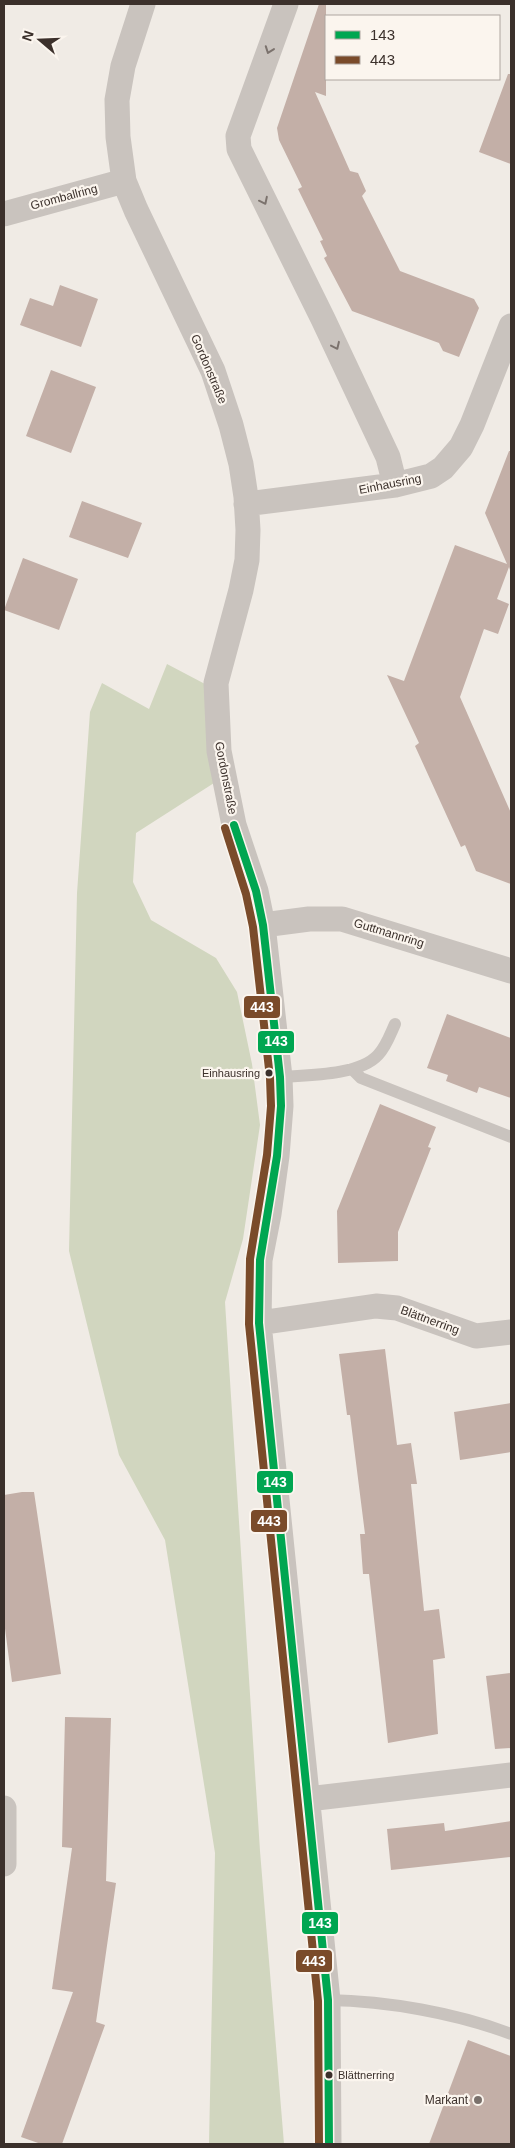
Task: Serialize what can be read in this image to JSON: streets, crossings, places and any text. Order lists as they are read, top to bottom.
{
  "streets": {
    "street": [
      "Gromballring",
      "Gordonstraße",
      "Einhausring",
      "Guttmannring",
      "Blättnerring"
    ]
  },
  "crossings": [
    ["Gromballring", "Gordonstraße"],
    ["Gordonstraße", "Einhausring"],
    ["Gordonstraße", "Guttmannring"],
    ["Gordonstraße", "Blättnerring"]
  ],
  "places": ["Einhausring", "Blättnerring", "Markant"],
  "lines": ["transit line 143", "transit line 443"],
  "legend": ["143", "443"],
  "north": "left"
}
